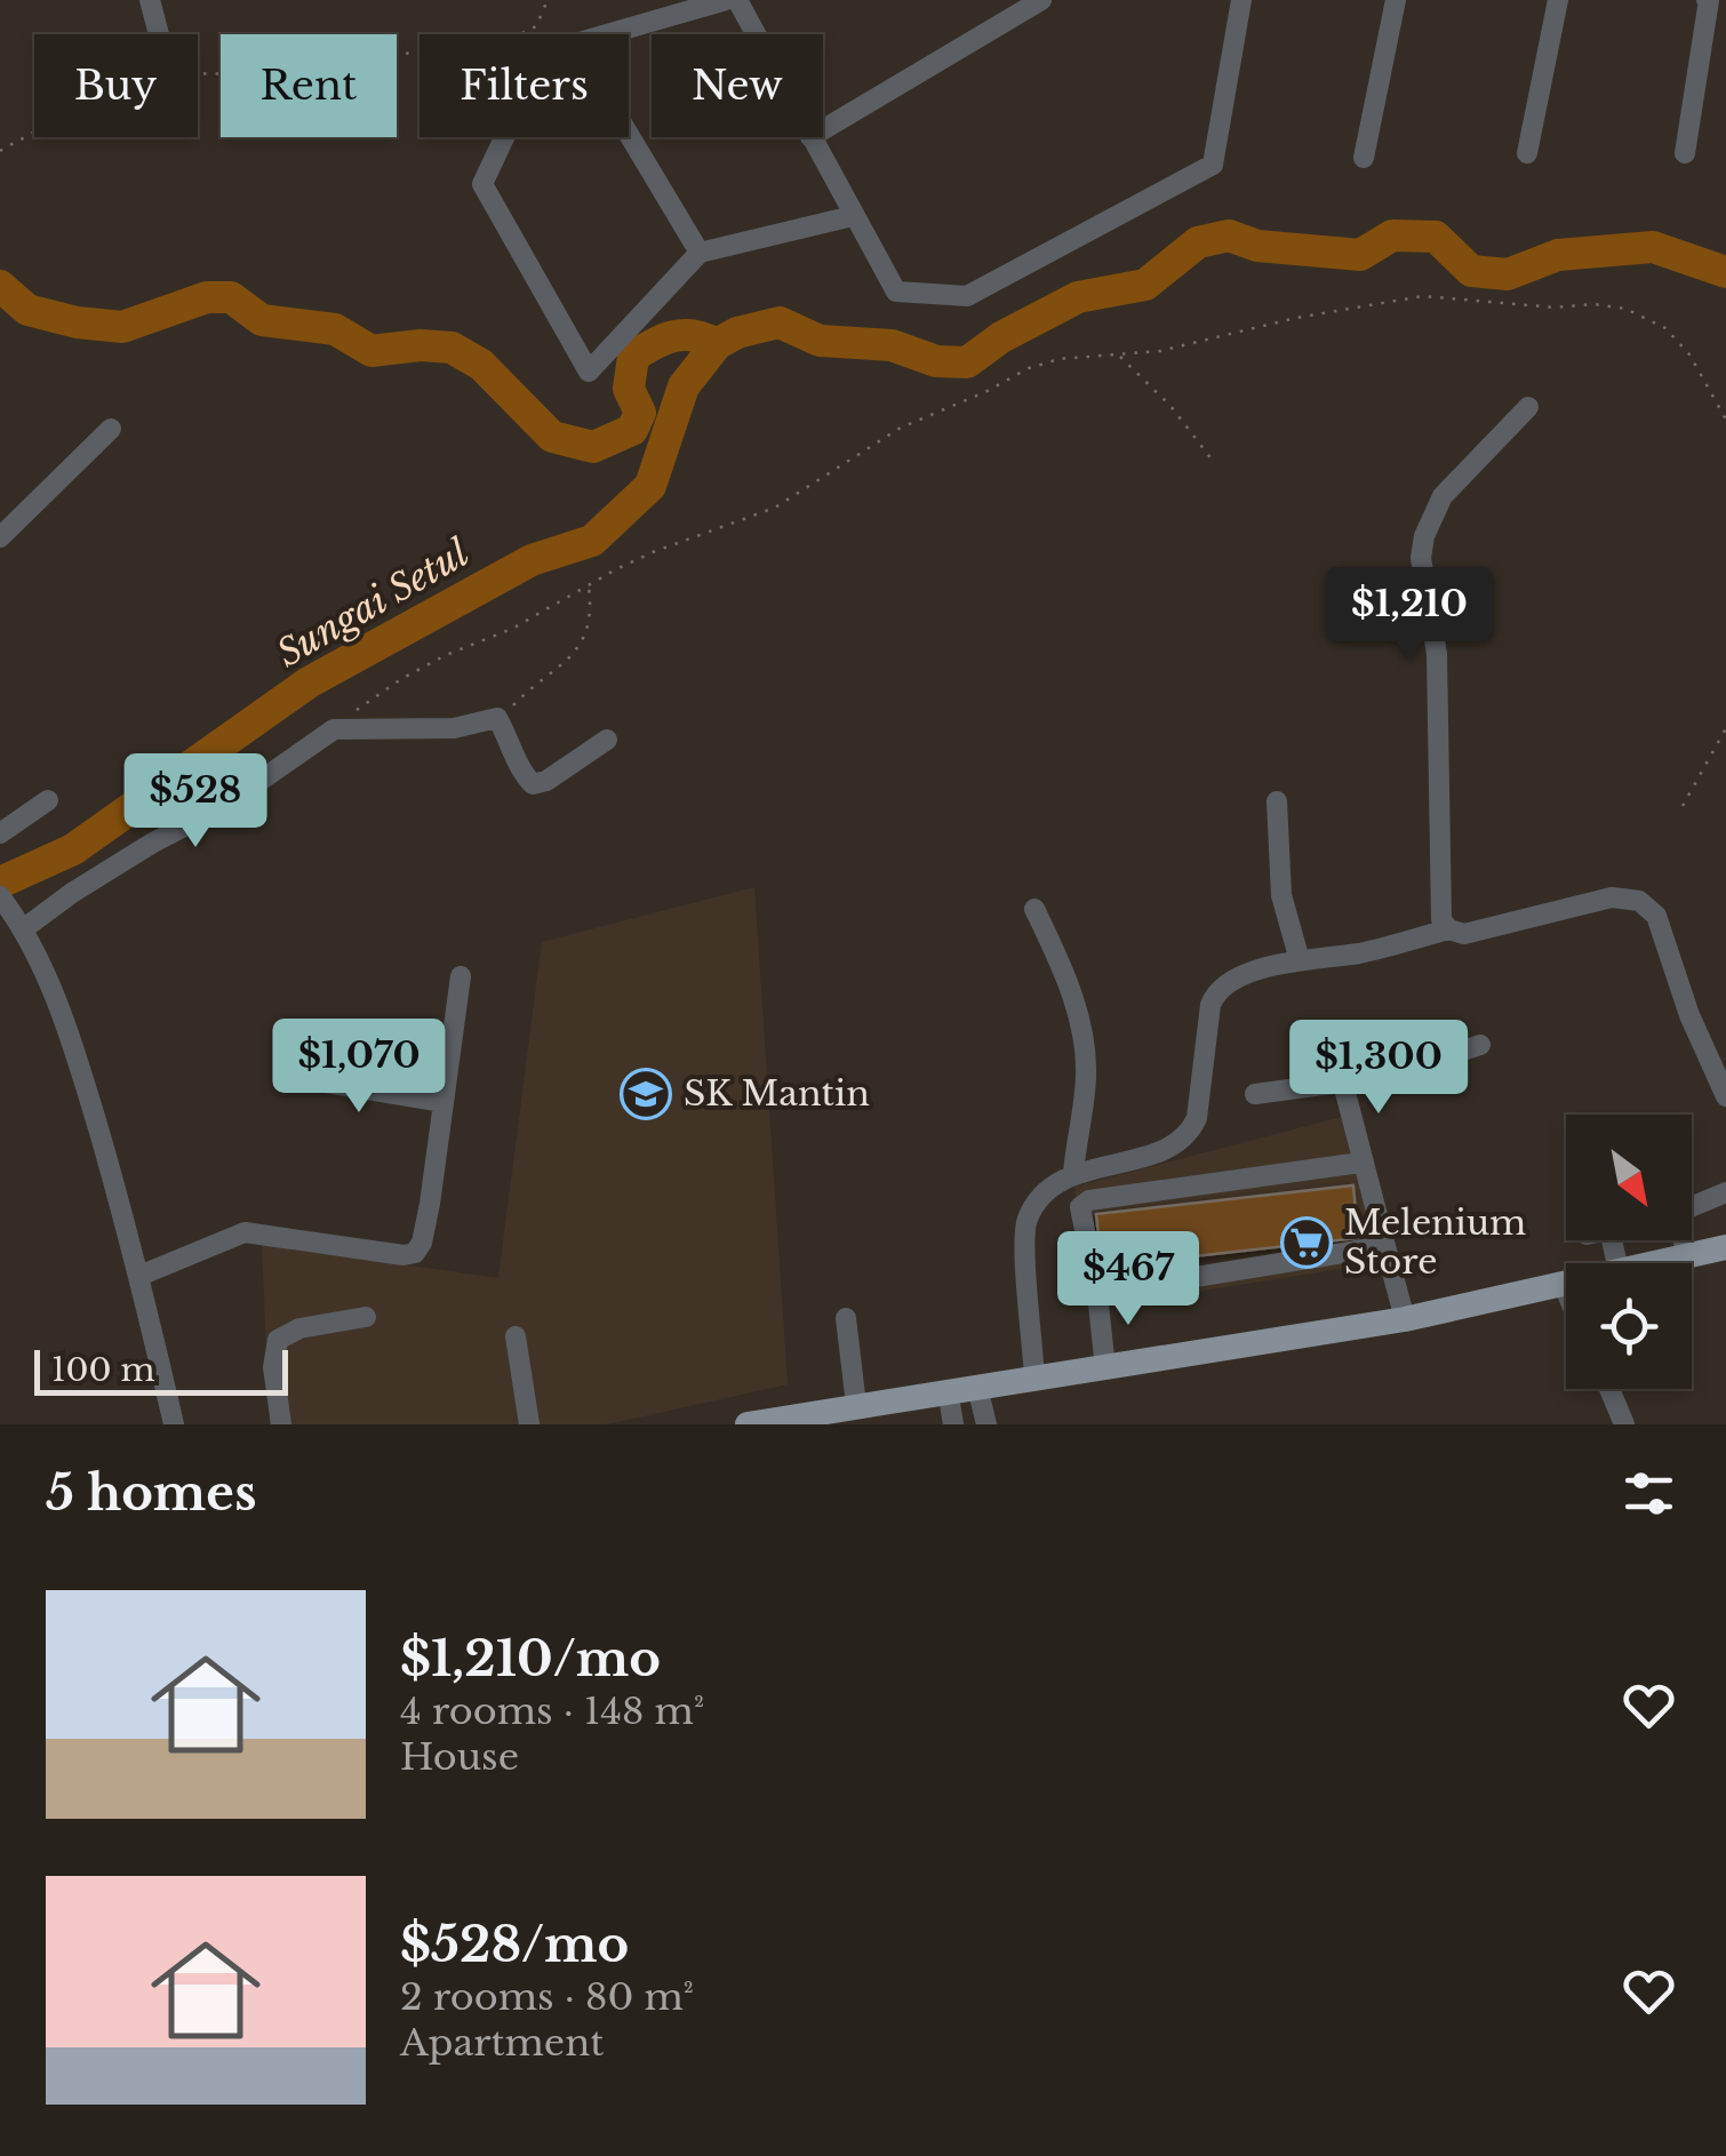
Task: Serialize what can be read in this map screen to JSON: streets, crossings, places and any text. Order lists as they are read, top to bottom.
{
  "water": ["Sungai Setul"],
  "places": {
    "school or university": ["SK Mantin"],
    "supermarket": ["Melenium Store"]
  },
  "scale_bar": "100 m",
  "north": "bottom right",
  "page": {
    "chip": [
      "Buy",
      "Rent",
      "Filters",
      "New"
    ],
    "price": [
      "$1,210",
      "$528",
      "$1,070",
      "$1,300",
      "$467"
    ],
    "scale": "100 m",
    "heading": "5 homes",
    "list": [
      {
        "name": "$1,210/mo",
        "note": "4 rooms · 148 m² · House"
      },
      {
        "name": "$528/mo",
        "note": "2 rooms · 80 m² · Apartment"
      }
    ]
  }
}
